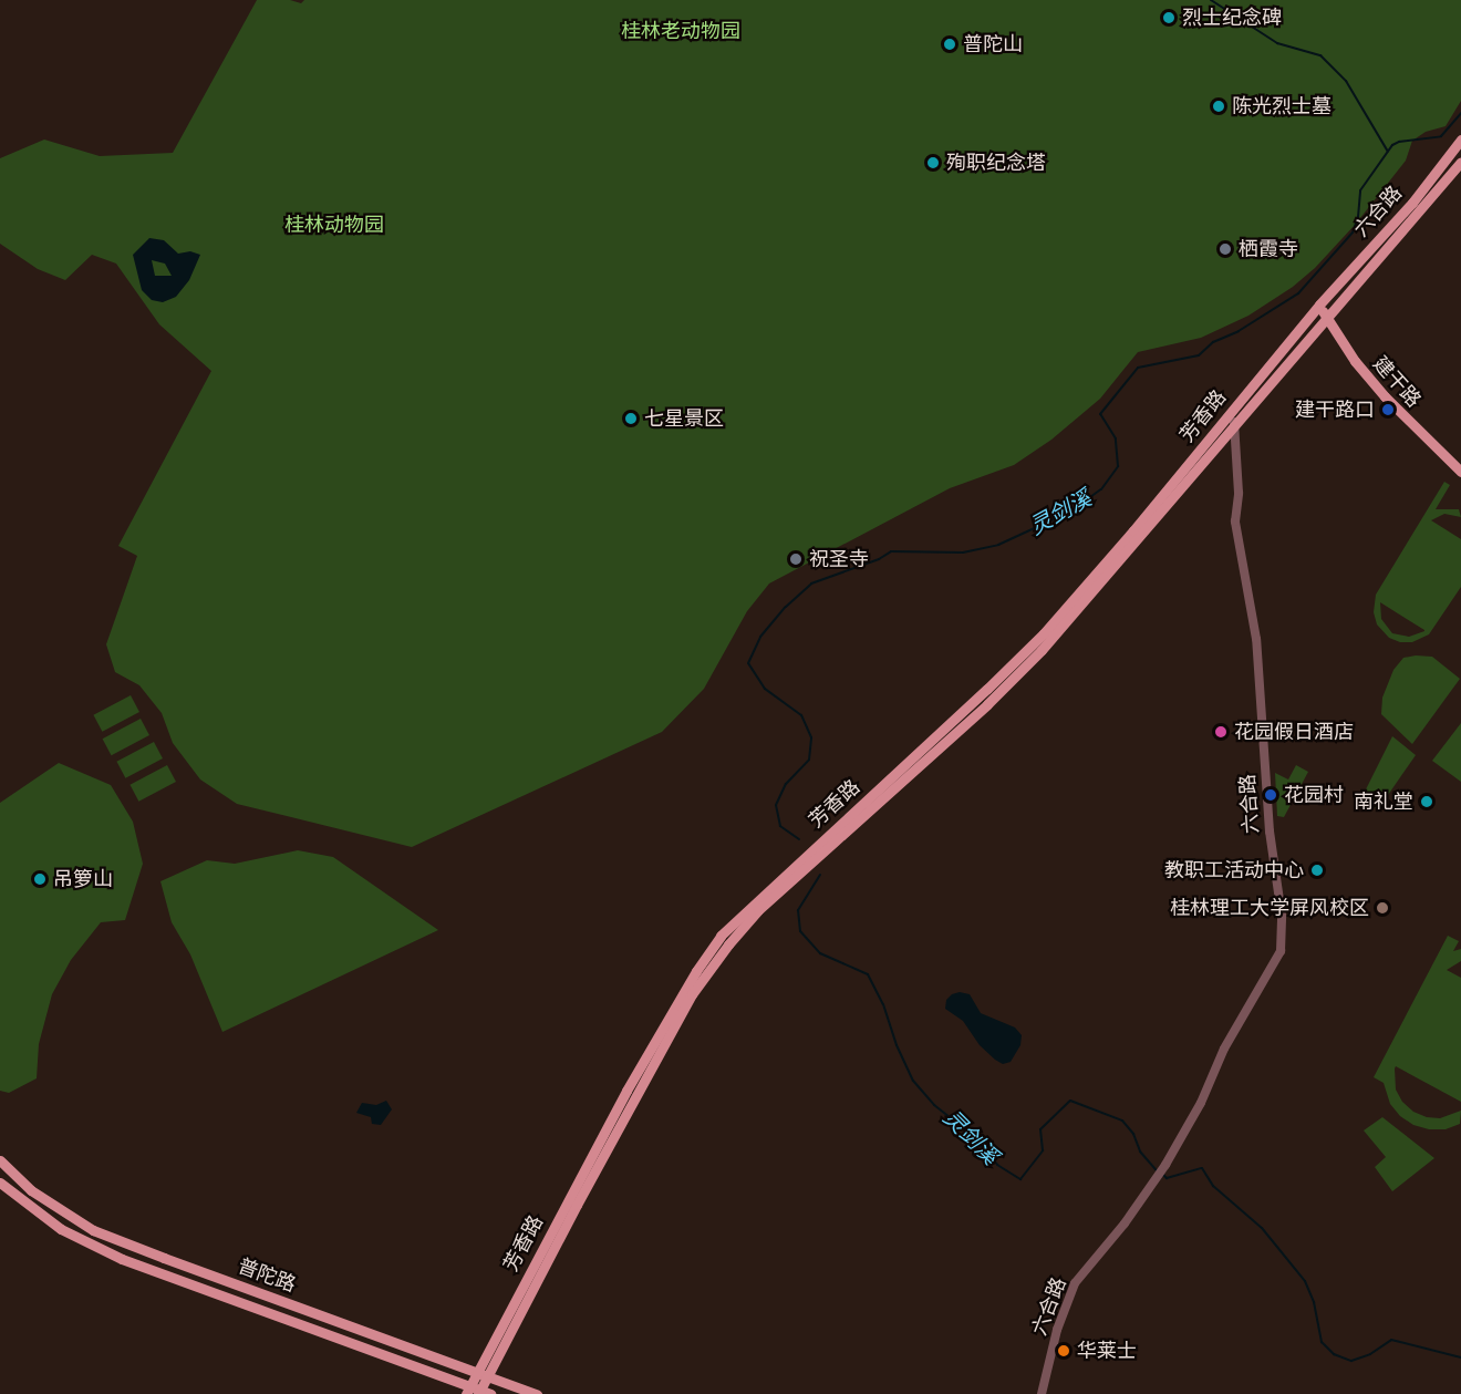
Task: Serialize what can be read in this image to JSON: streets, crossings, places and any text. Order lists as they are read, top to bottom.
{
  "streets": {
    "main road": [
      "六合路",
      "建干路",
      "芳香路",
      "普陀路"
    ]
  },
  "crossings": [
    ["六合路", "建干路"],
    ["六合路", "芳香路"],
    ["建干路", "芳香路"],
    ["芳香路", "普陀路"]
  ],
  "water": ["灵剑溪"],
  "parks": ["桂林老动物园", "桂林动物园"],
  "places": [
    "烈士纪念碑",
    "普陀山",
    "陈光烈士墓",
    "殉职纪念塔",
    "栖霞寺",
    "建干路口",
    "七星景区",
    "祝圣寺",
    "花园假日酒店",
    "花园村",
    "南礼堂",
    "教职工活动中心",
    "吊箩山",
    "桂林理工大学屏风校区",
    "华莱士"
  ]
}
